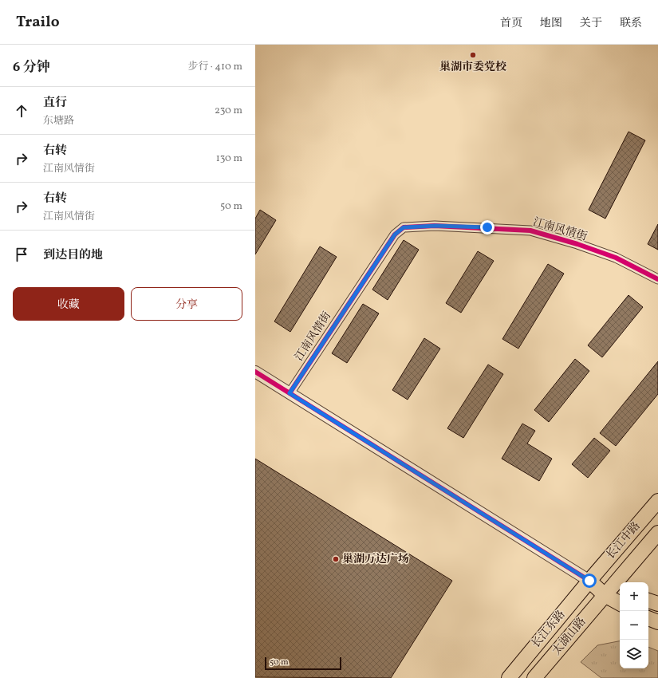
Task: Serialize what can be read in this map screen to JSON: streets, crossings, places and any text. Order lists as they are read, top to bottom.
{
  "streets": {
    "main road": ["长江中路", "长江东路", "太湖山路"],
    "street": ["江南风情街"]
  },
  "crossings": [
    ["长江中路", "长江东路"],
    ["长江中路", "太湖山路"]
  ],
  "places": ["巢湖市委党校", "巢湖万达广场"],
  "scale_bar": "50 m",
  "page": {
    "header": "Trailo",
    "nav": [
      "首页",
      "地图",
      "关于",
      "联系"
    ],
    "heading": ["6 分钟", "步行 · 410 m"],
    "list": [
      ["直行", "东塘路", "230 m"],
      ["右转", "江南风情街", "130 m"],
      ["右转", "江南风情街", "50 m"],
      "到达目的地"
    ],
    "buttons": ["收藏", "分享"],
    "map_buttons": ["+", "−"],
    "scale": "50 m"
  }
}
